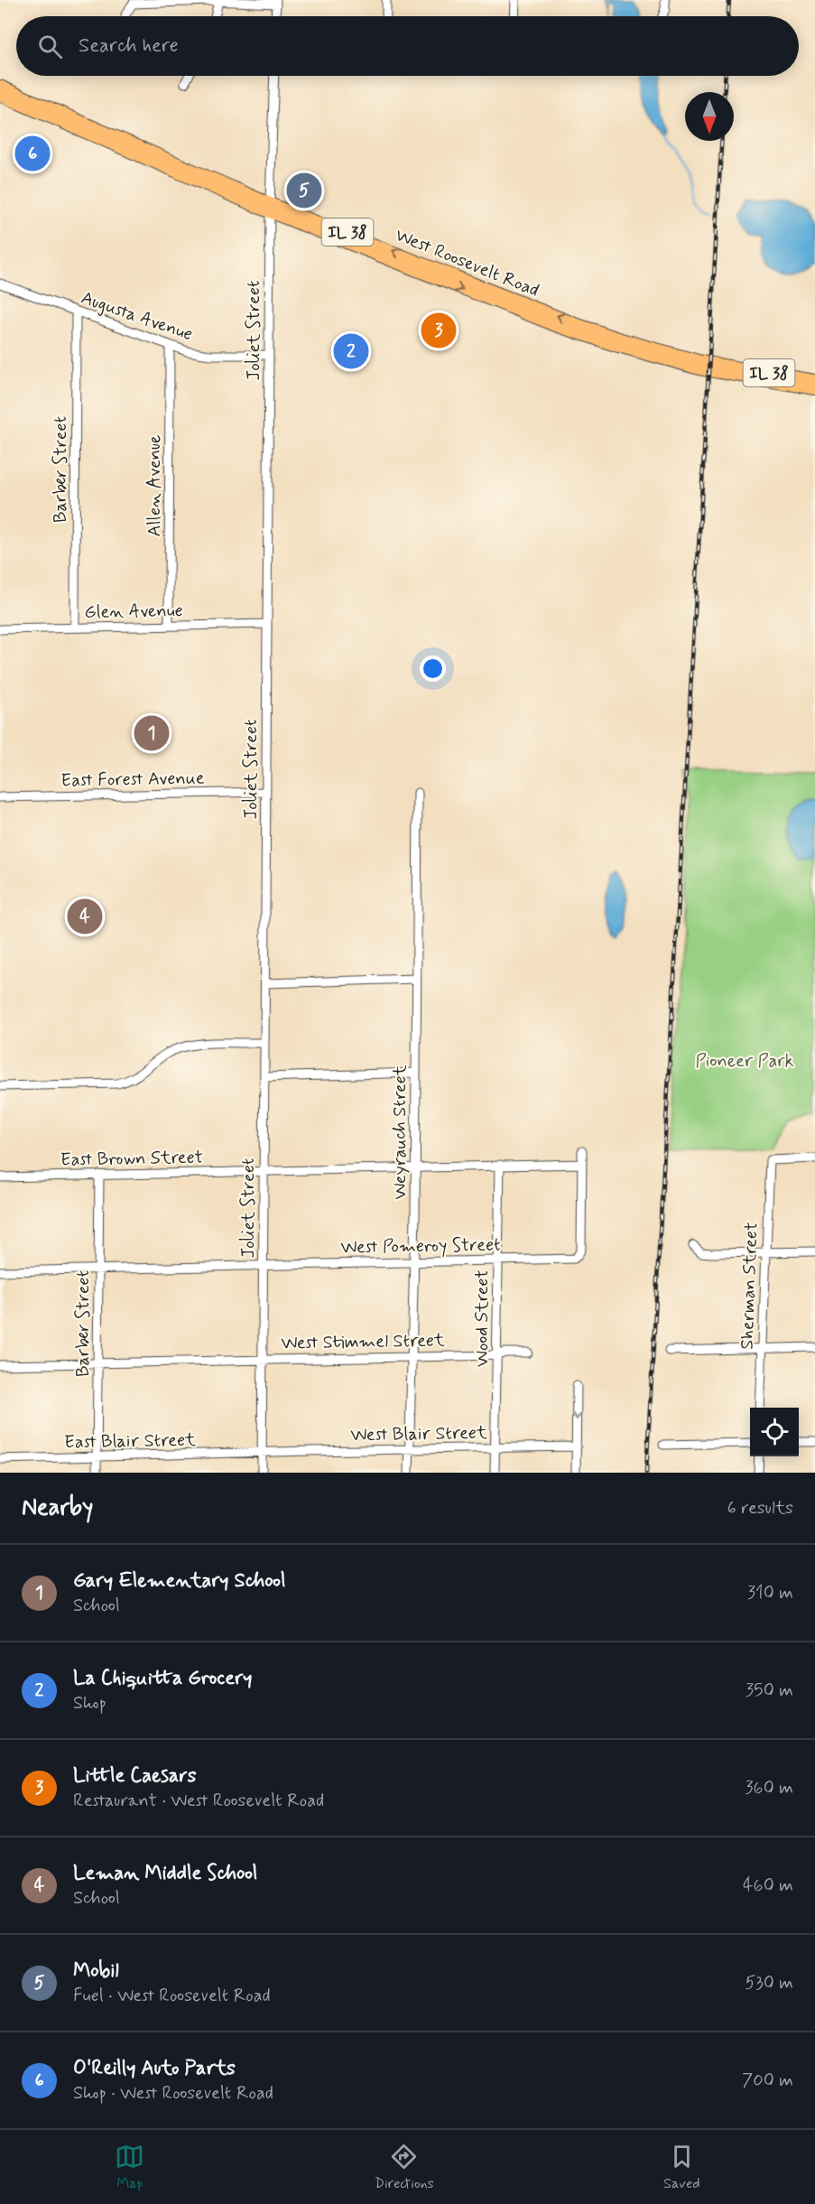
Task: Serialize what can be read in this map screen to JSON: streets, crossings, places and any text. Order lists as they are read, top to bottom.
{
  "streets": {
    "main road": ["IL 38", "West Roosevelt Road"],
    "street": [
      "Augusta Avenue",
      "Joliet Street",
      "Barber Street",
      "Allen Avenue",
      "Glen Avenue",
      "East Forest Avenue",
      "Weyrauch Street",
      "East Brown Street",
      "West Pomeroy Street",
      "Sherman Street",
      "Wood Street",
      "West Stimmel Street",
      "West Blair Street",
      "East Blair Street"
    ]
  },
  "crossings": [
    ["West Roosevelt Road", "Joliet Street"],
    ["Augusta Avenue", "Joliet Street"],
    ["Augusta Avenue", "Barber Street"],
    ["Augusta Avenue", "Allen Avenue"],
    ["Joliet Street", "Glen Avenue"],
    ["Joliet Street", "East Forest Avenue"],
    ["Joliet Street", "East Brown Street"],
    ["Joliet Street", "West Pomeroy Street"],
    ["Joliet Street", "West Stimmel Street"],
    ["Joliet Street", "West Blair Street"],
    ["Joliet Street", "East Blair Street"],
    ["Barber Street", "Glen Avenue"],
    ["Barber Street", "East Brown Street"],
    ["Barber Street", "West Pomeroy Street"],
    ["Barber Street", "West Stimmel Street"],
    ["Barber Street", "East Blair Street"],
    ["Allen Avenue", "Glen Avenue"],
    ["Weyrauch Street", "East Brown Street"],
    ["Weyrauch Street", "West Pomeroy Street"],
    ["Weyrauch Street", "West Stimmel Street"],
    ["Weyrauch Street", "West Blair Street"],
    ["East Brown Street", "West Pomeroy Street"],
    ["East Brown Street", "Wood Street"],
    ["West Pomeroy Street", "Wood Street"],
    ["Wood Street", "West Stimmel Street"],
    ["Wood Street", "West Blair Street"],
    ["West Blair Street", "East Blair Street"]
  ],
  "parks": ["Pioneer Park"],
  "north": "bottom",
  "page": {
    "search": "Search here",
    "pins": [
      "6",
      "5",
      "3",
      "2",
      "1",
      "4"
    ],
    "heading": ["Nearby", "6 results"],
    "list": [
      {
        "mark": "1",
        "name": "Gary Elementary School",
        "note": "School",
        "value": "310 m"
      },
      {
        "mark": "2",
        "name": "La Chiquitta Grocery",
        "note": "Shop",
        "value": "350 m"
      },
      {
        "mark": "3",
        "name": "Little Caesars",
        "note": "Restaurant · West Roosevelt Road",
        "value": "360 m"
      },
      {
        "mark": "4",
        "name": "Leman Middle School",
        "note": "School",
        "value": "460 m"
      },
      {
        "mark": "5",
        "name": "Mobil",
        "note": "Fuel · West Roosevelt Road",
        "value": "530 m"
      },
      {
        "mark": "6",
        "name": "O'Reilly Auto Parts",
        "note": "Shop · West Roosevelt Road",
        "value": "700 m"
      }
    ],
    "nav": ["Map", "Directions", "Saved"]
  }
}
